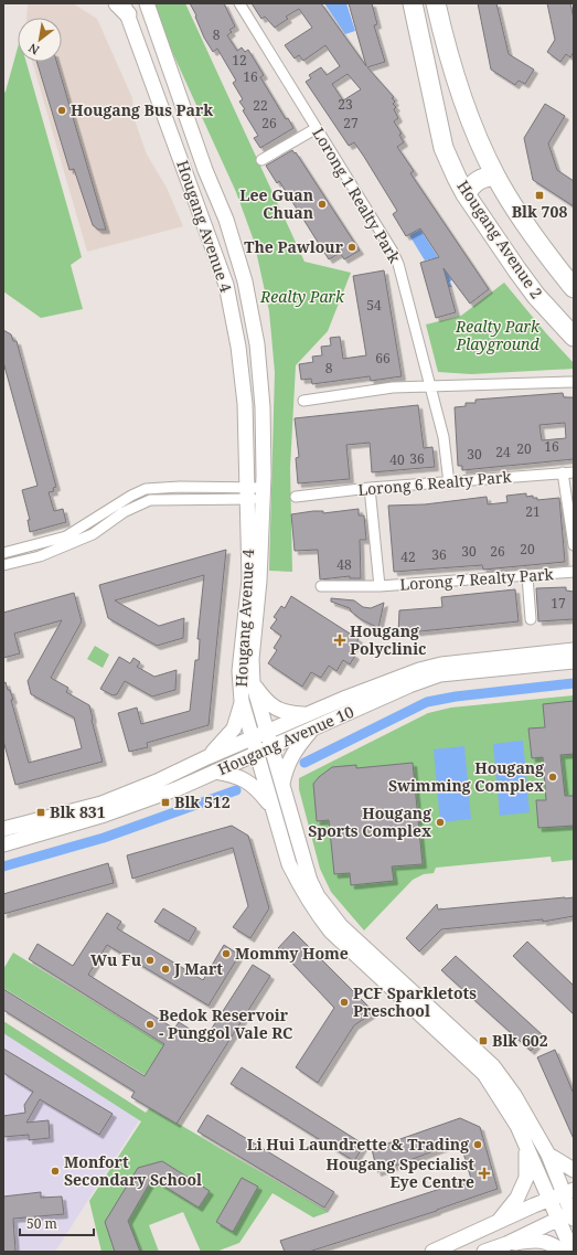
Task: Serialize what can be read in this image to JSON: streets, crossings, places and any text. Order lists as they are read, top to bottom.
{
  "streets": {
    "highway": ["Hougang Avenue 2"],
    "street": [
      "Lorong 1 Realty Park",
      "Hougang Avenue 4",
      "Lorong 6 Realty Park",
      "Lorong 7 Realty Park",
      "Hougang Avenue 10"
    ]
  },
  "crossings": [
    ["Lorong 1 Realty Park", "Lorong 6 Realty Park"],
    ["Hougang Avenue 4", "Hougang Avenue 10"],
    ["Lorong 6 Realty Park", "Lorong 7 Realty Park"]
  ],
  "parks": ["Realty Park", "Realty Park Playground"],
  "places": {
    "other": [
      "Hougang Bus Park",
      "Lee Guan Chuan",
      "The Pawlour",
      "Hougang Swimming Complex",
      "Hougang Sports Complex",
      "Mommy Home",
      "Wu Fu",
      "J Mart",
      "PCF Sparkletots Preschool",
      "Bedok Reservoir - Punggol Vale RC",
      "Li Hui Laundrette & Trading",
      "Monfort Secondary School"
    ],
    "transit": [
      "Blk 708",
      "Blk 512",
      "Blk 831",
      "Blk 602"
    ],
    "health": ["Hougang Polyclinic", "Hougang Specialist Eye Centre"]
  },
  "house_numbers": [
    "8",
    "12",
    "16",
    "23",
    "22",
    "26",
    "27",
    "54",
    "66",
    "8",
    "16",
    "20",
    "24",
    "30",
    "36",
    "40",
    "21",
    "20",
    "30",
    "26",
    "36",
    "42",
    "48",
    "17"
  ],
  "scale_bar": "50 m",
  "north": "bottom left"
}
